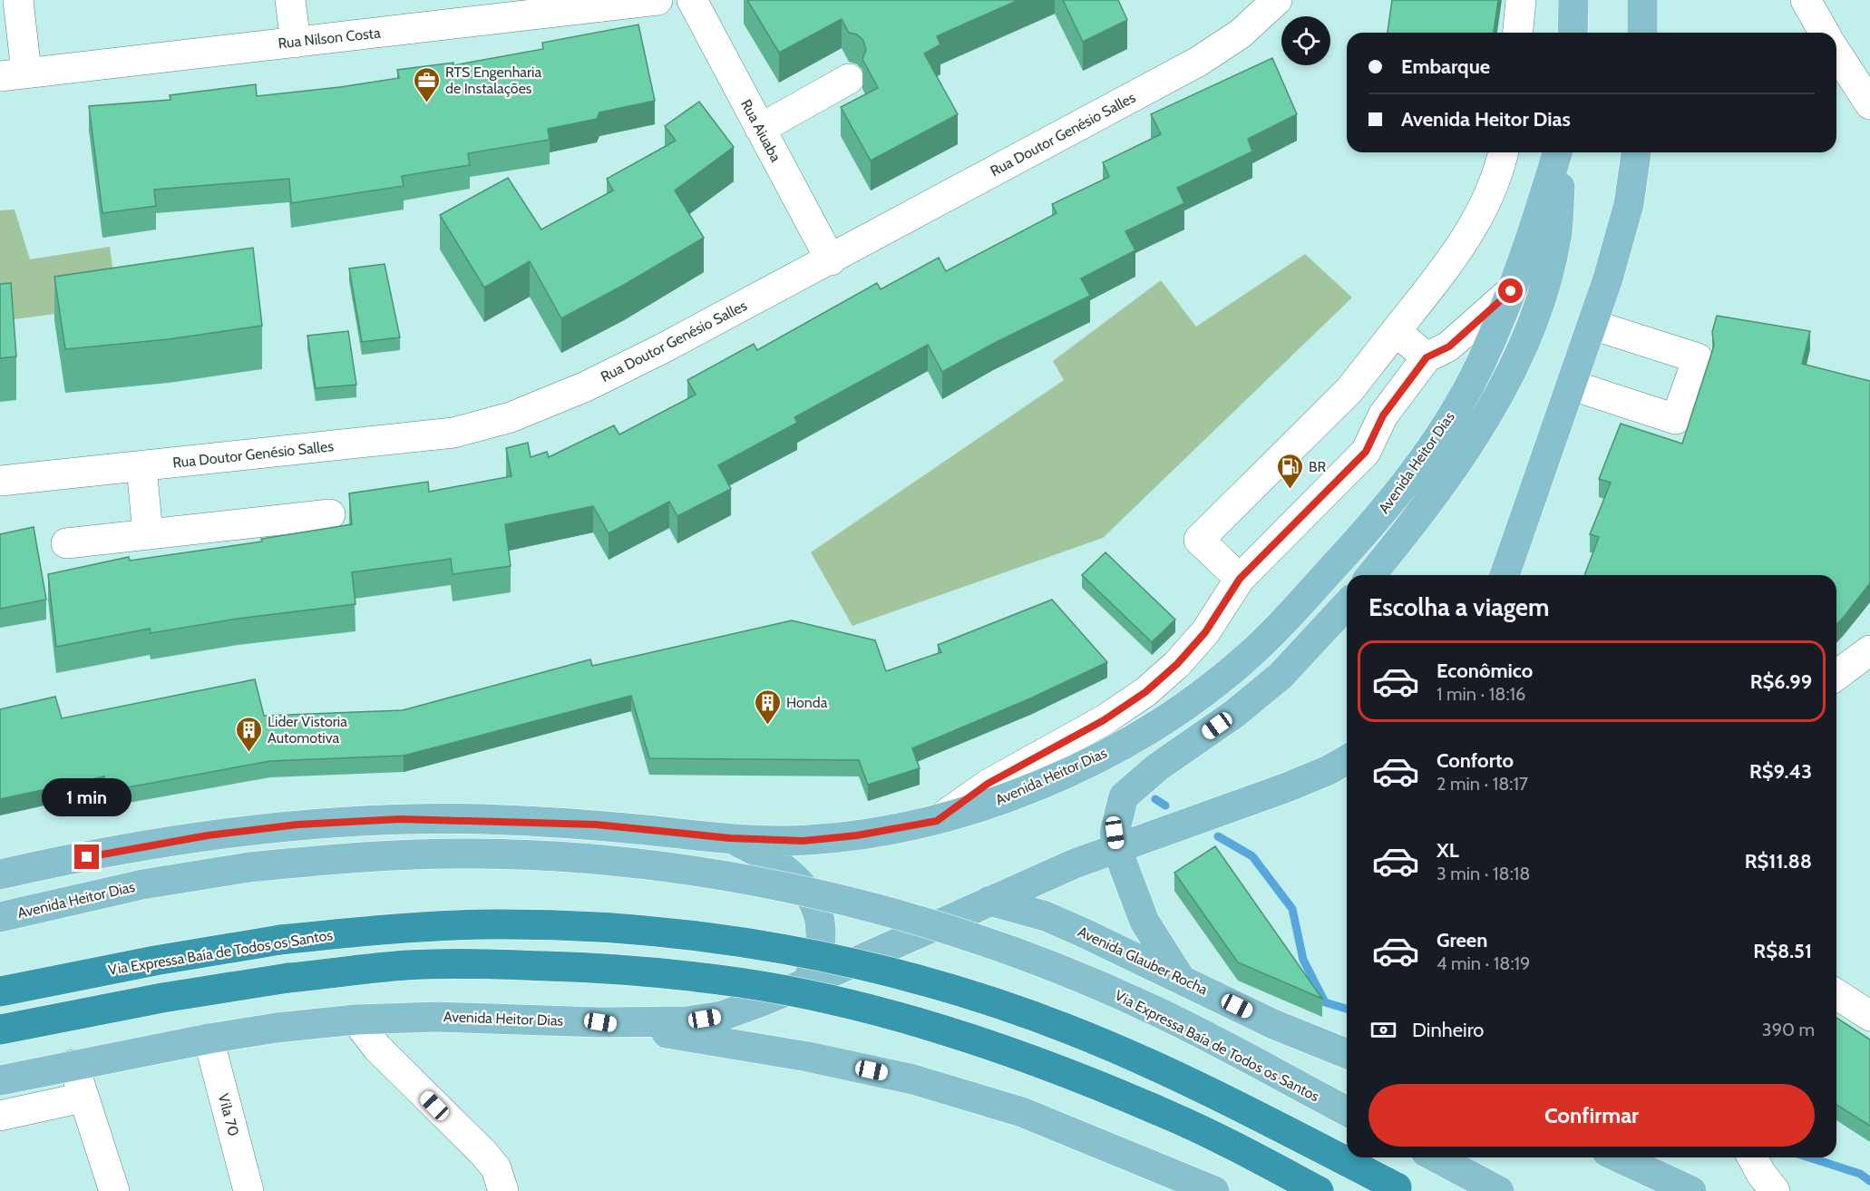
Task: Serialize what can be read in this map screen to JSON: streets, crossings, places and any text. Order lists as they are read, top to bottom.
{
  "streets": {
    "highway": ["Via Expressa Baía de Todos os Santos"],
    "main road": ["Avenida Heitor Dias", "Avenida Glauber Rocha"],
    "street": [
      "Rua Nilson Costa",
      "Rua Aiuaba",
      "Rua Doutor Genésio Salles",
      "Vila 70"
    ]
  },
  "crossings": [
    ["Rua Aiuaba", "Rua Doutor Genésio Salles"],
    ["Avenida Heitor Dias", "Via Expressa Baía de Todos os Santos"],
    ["Avenida Heitor Dias", "Avenida Glauber Rocha"],
    ["Avenida Heitor Dias", "Vila 70"]
  ],
  "places": {
    "office": ["RTS Engenharia de Instalações"],
    "fuel station": ["BR"],
    "building": ["Honda", "Lider Vistoria Automotiva"]
  },
  "page": {
    "banner": ["Embarque", "Avenida Heitor Dias"],
    "heading": "Escolha a viagem",
    "list": [
      {
        "name": "Econômico",
        "note": "1 min · 18:16",
        "value": "R$6.99"
      },
      {
        "name": "Conforto",
        "note": "2 min · 18:17",
        "value": "R$9.43"
      },
      {
        "name": "XL",
        "note": "3 min · 18:18",
        "value": "R$11.88"
      },
      {
        "name": "Green",
        "note": "4 min · 18:19",
        "value": "R$8.51"
      }
    ],
    "bubble": "1 min",
    "pay": ["Dinheiro", "390 m"],
    "buttons": "Confirmar"
  }
}
